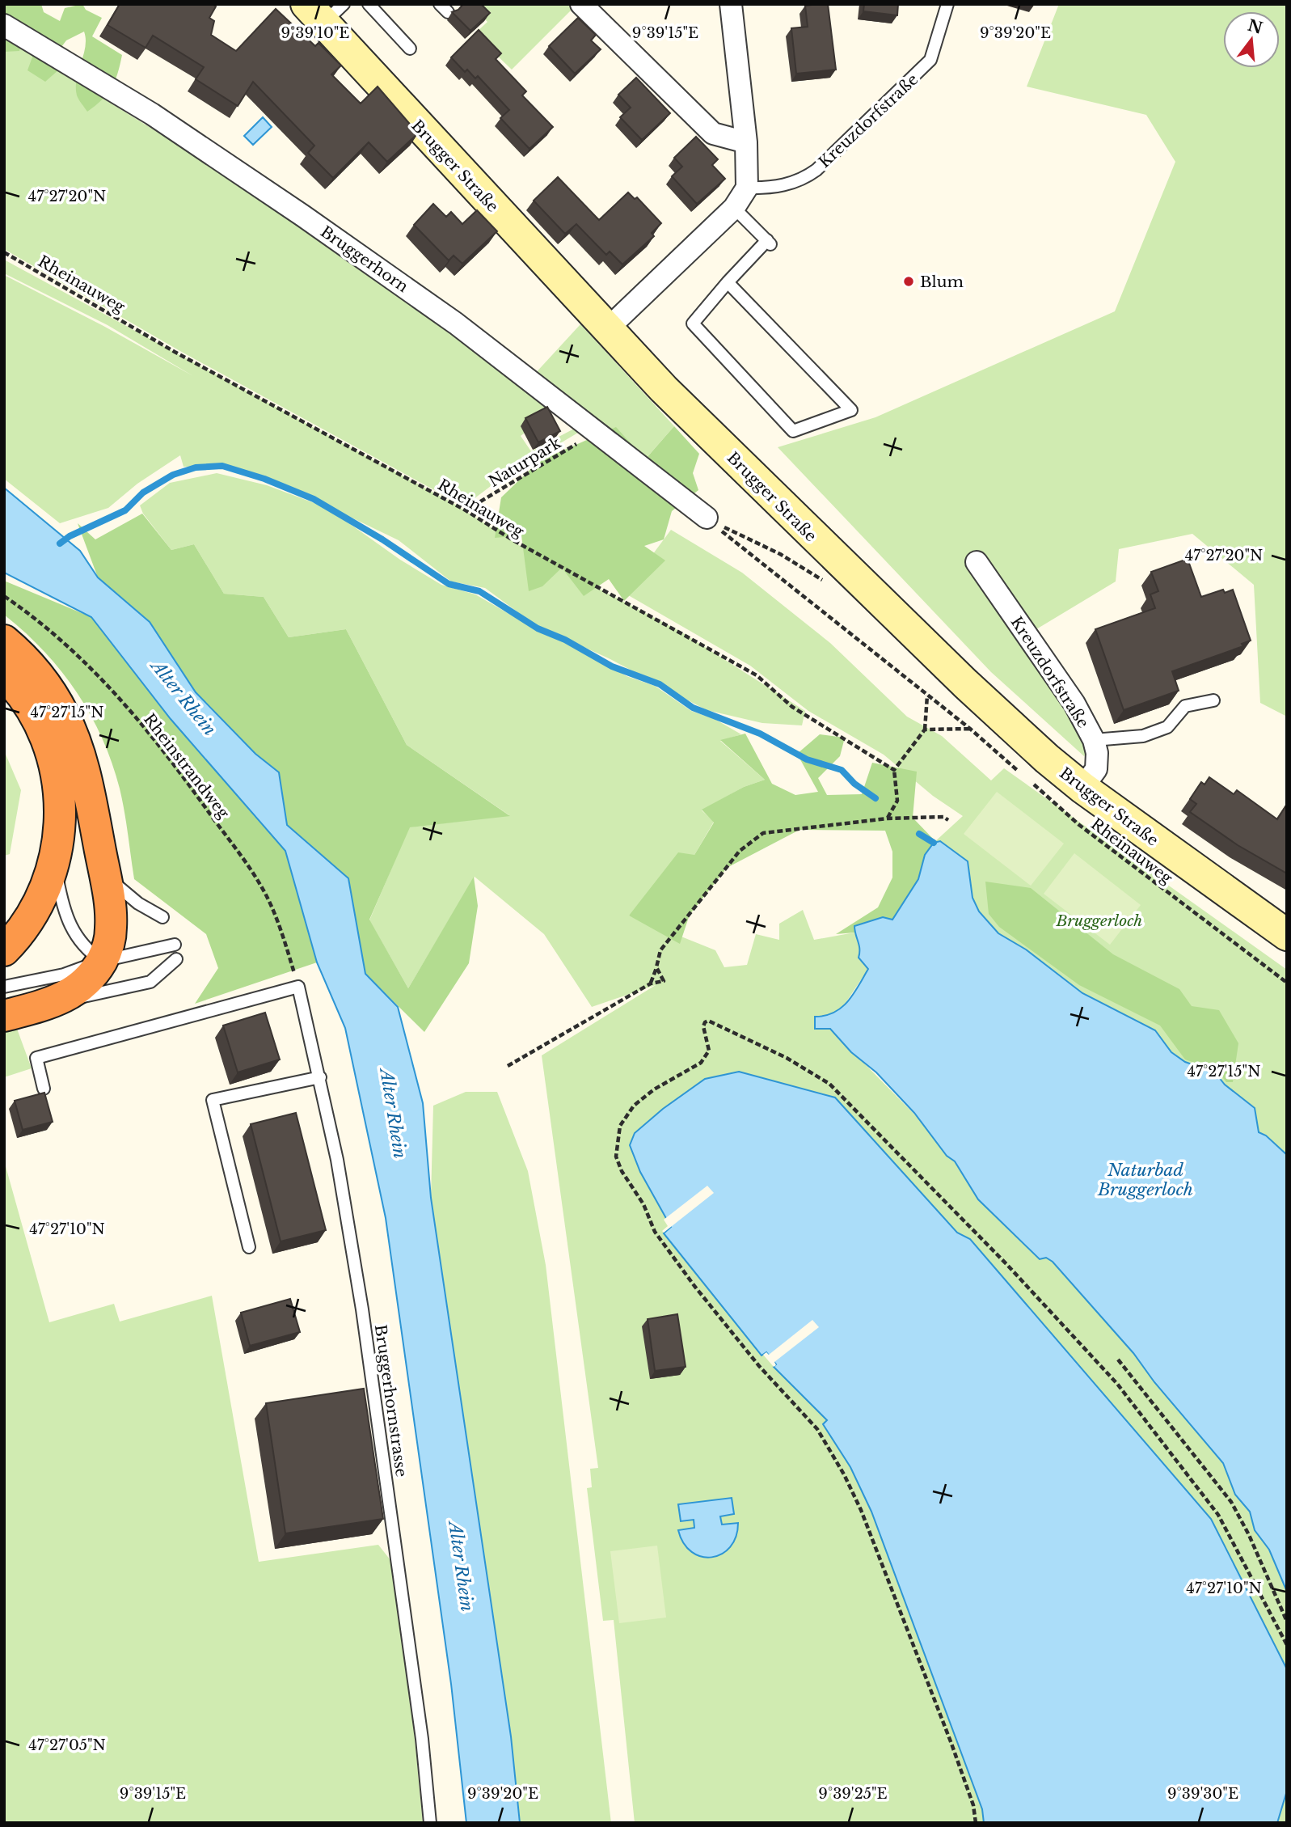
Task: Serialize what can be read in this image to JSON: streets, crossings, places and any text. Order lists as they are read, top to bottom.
{
  "streets": {
    "main road": ["Brugger Straße"],
    "street": ["Kreuzdorfstraße", "Bruggerhorn"],
    "lane": ["Bruggerhornstrasse"],
    "path": ["Rheinauweg", "Naturpark", "Rheinstrandweg"]
  },
  "crossings": [
    ["Kreuzdorfstraße", "Brugger Straße"],
    ["Bruggerhorn", "Naturpark"],
    ["Rheinauweg", "Naturpark"],
    ["Rheinstrandweg", "Bruggerhornstrasse"]
  ],
  "water": ["Alter Rhein", "Naturbad Bruggerloch"],
  "parks": ["Bruggerloch"],
  "places": ["Blum"],
  "north": "top",
  "coordinates": [
    "9°39'10\"E",
    "9°39'15\"E",
    "9°39'20\"E",
    "47°27'20\"N",
    "47°27'15\"N",
    "47°27'10\"N",
    "47°27'05\"N",
    "9°39'25\"E",
    "9°39'30\"E"
  ]
}
